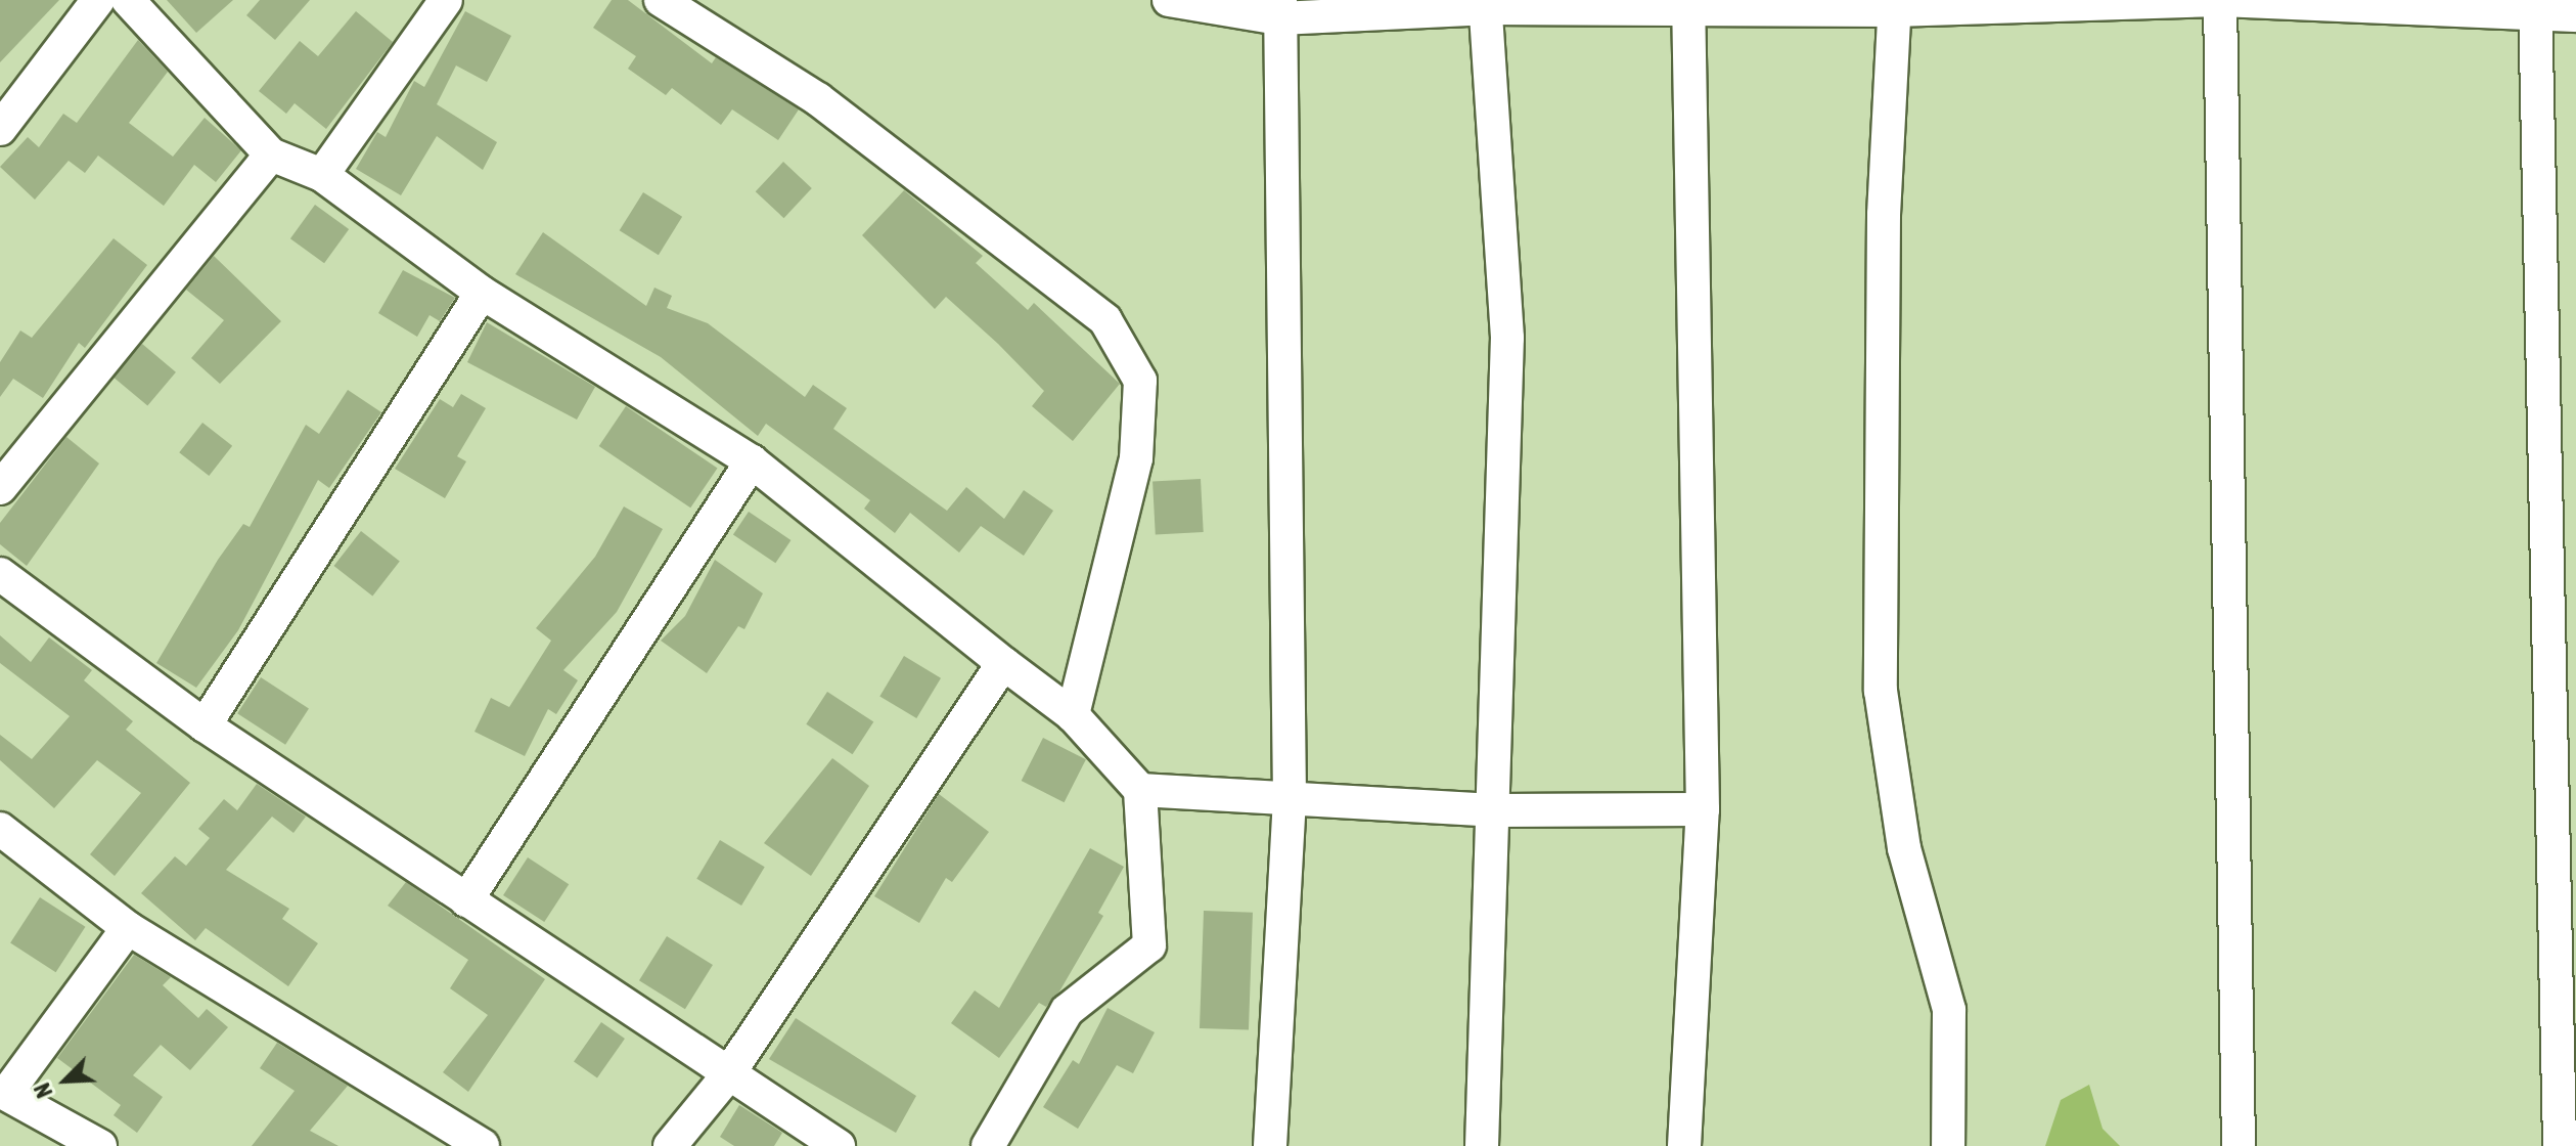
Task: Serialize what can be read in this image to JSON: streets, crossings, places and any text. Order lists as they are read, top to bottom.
{
  "north": "bottom left"
}
